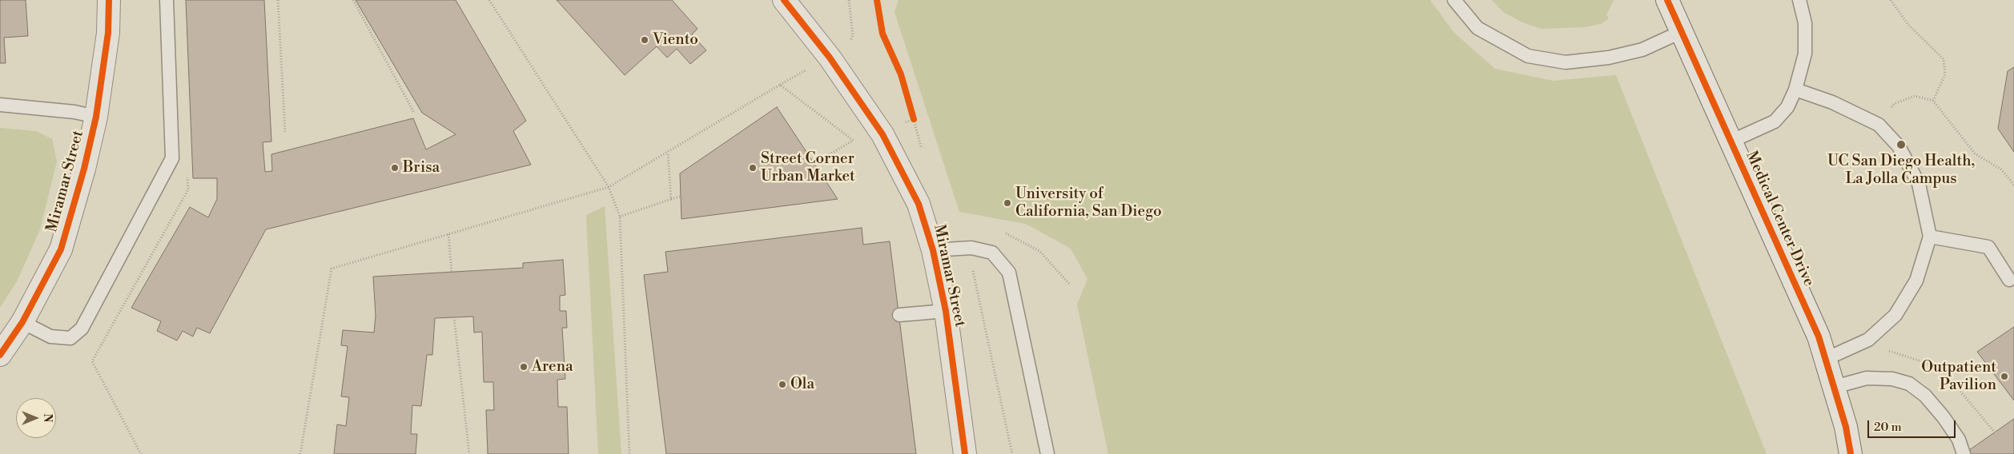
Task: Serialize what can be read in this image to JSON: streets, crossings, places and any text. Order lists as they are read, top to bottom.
{
  "streets": {
    "street": ["Miramar Street", "Medical Center Drive"]
  },
  "places": [
    "Viento",
    "UC San Diego Health, La Jolla Campus",
    "Brisa",
    "Street Corner Urban Market",
    "University of California, San Diego",
    "Arena",
    "Outpatient Pavilion",
    "Ola"
  ],
  "scale_bar": "20 m",
  "north": "right"
}
